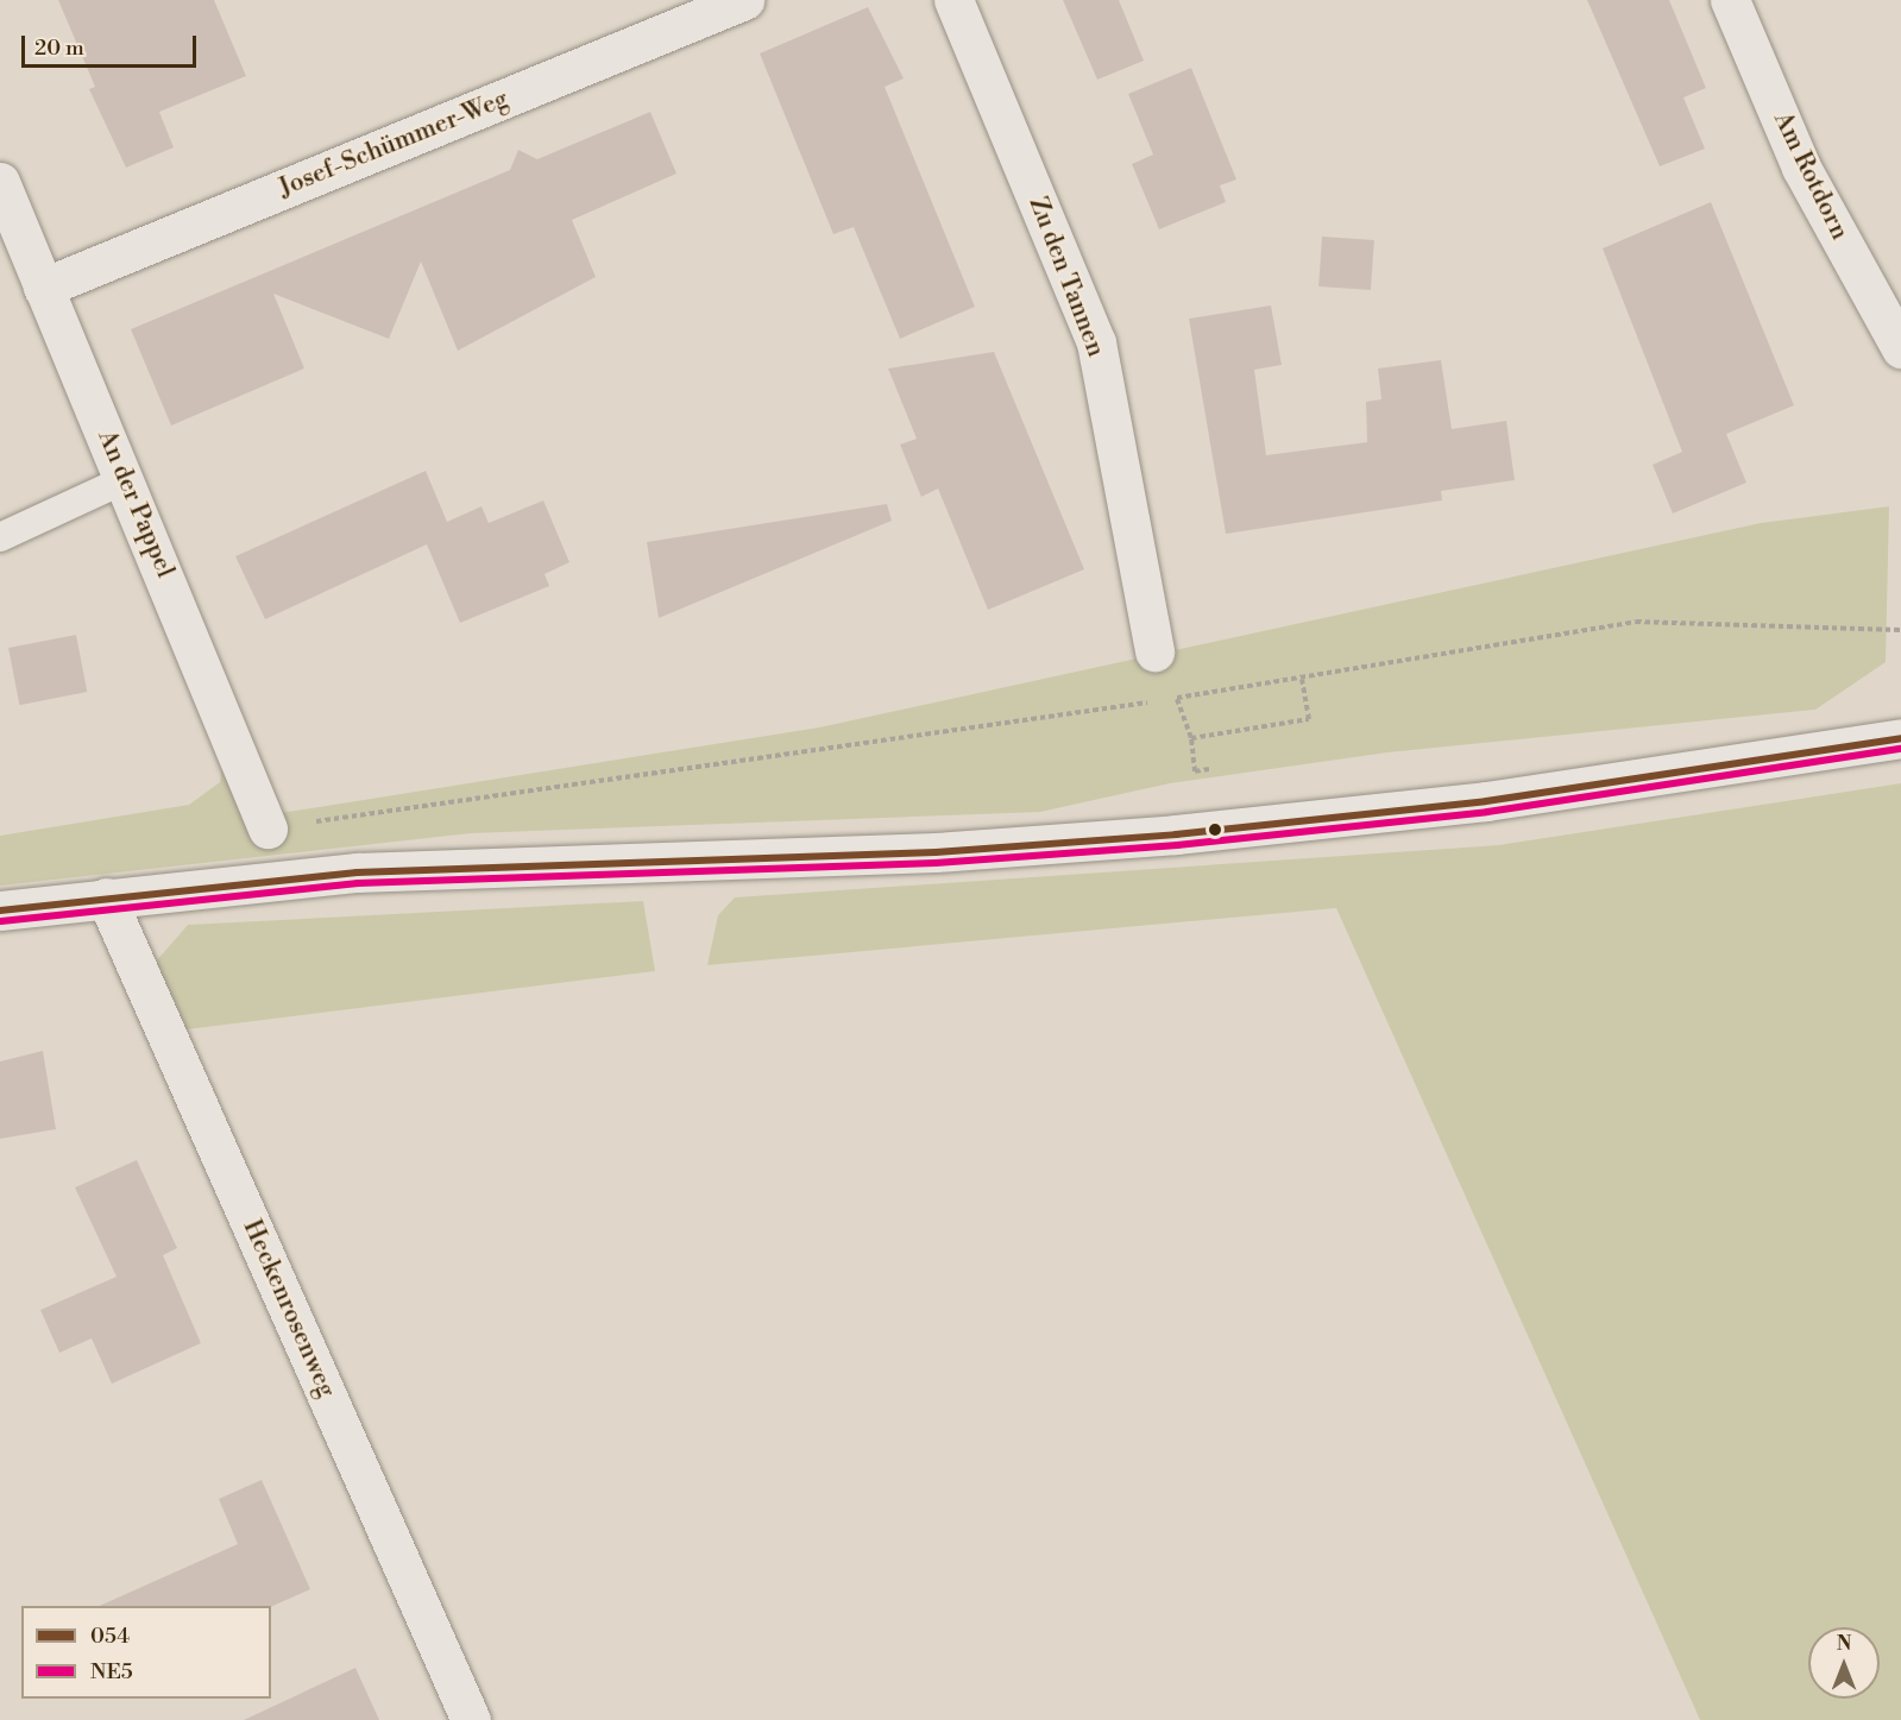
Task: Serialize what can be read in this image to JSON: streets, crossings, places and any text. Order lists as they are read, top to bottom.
{
  "streets": {
    "street": [
      "Josef-Schümmer-Weg",
      "Am Rotdorn",
      "Zu den Tannen",
      "An der Pappel",
      "Heckenrosenweg"
    ]
  },
  "crossings": [
    ["Josef-Schümmer-Weg", "An der Pappel"]
  ],
  "lines": ["transit line 054", "transit line NE5"],
  "legend": ["054", "NE5"],
  "scale_bar": "20 m",
  "north": "top"
}
